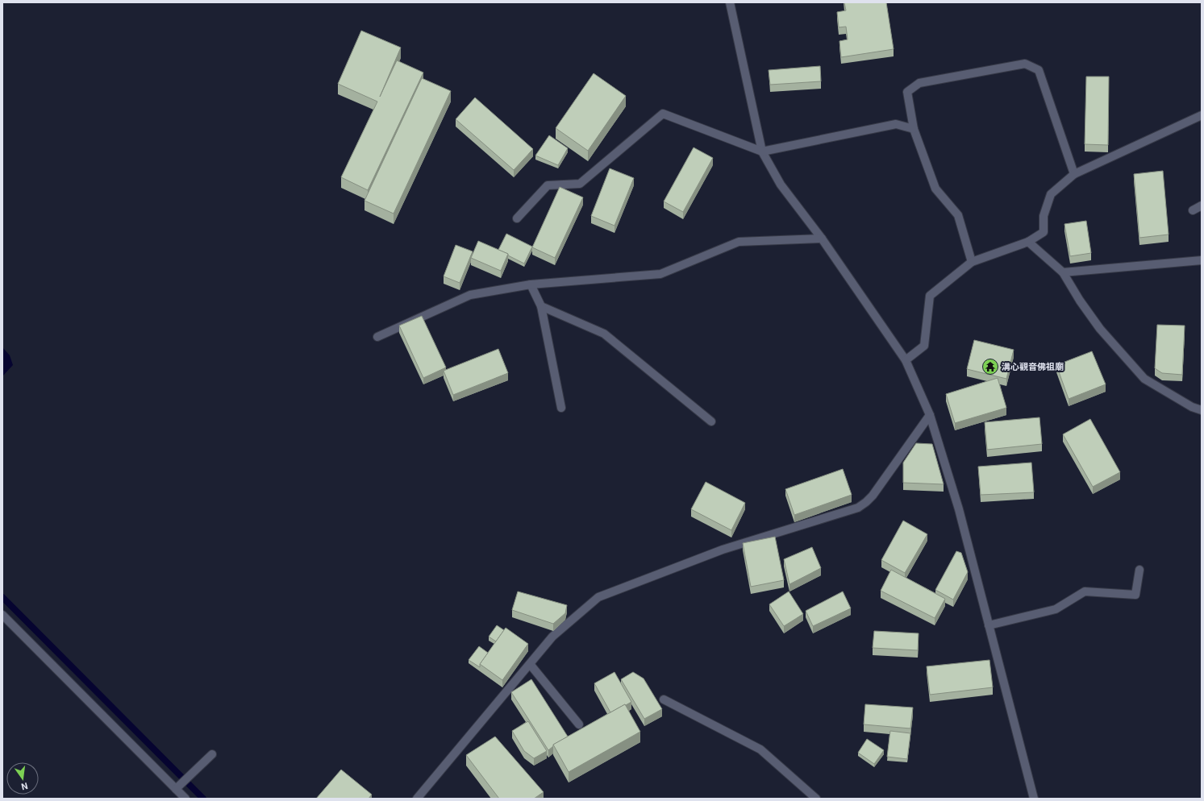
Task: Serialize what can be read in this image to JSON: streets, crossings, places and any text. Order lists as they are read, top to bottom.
{
  "places": {
    "temple": ["溝心觀音佛祖廟"]
  },
  "north": "bottom"
}
